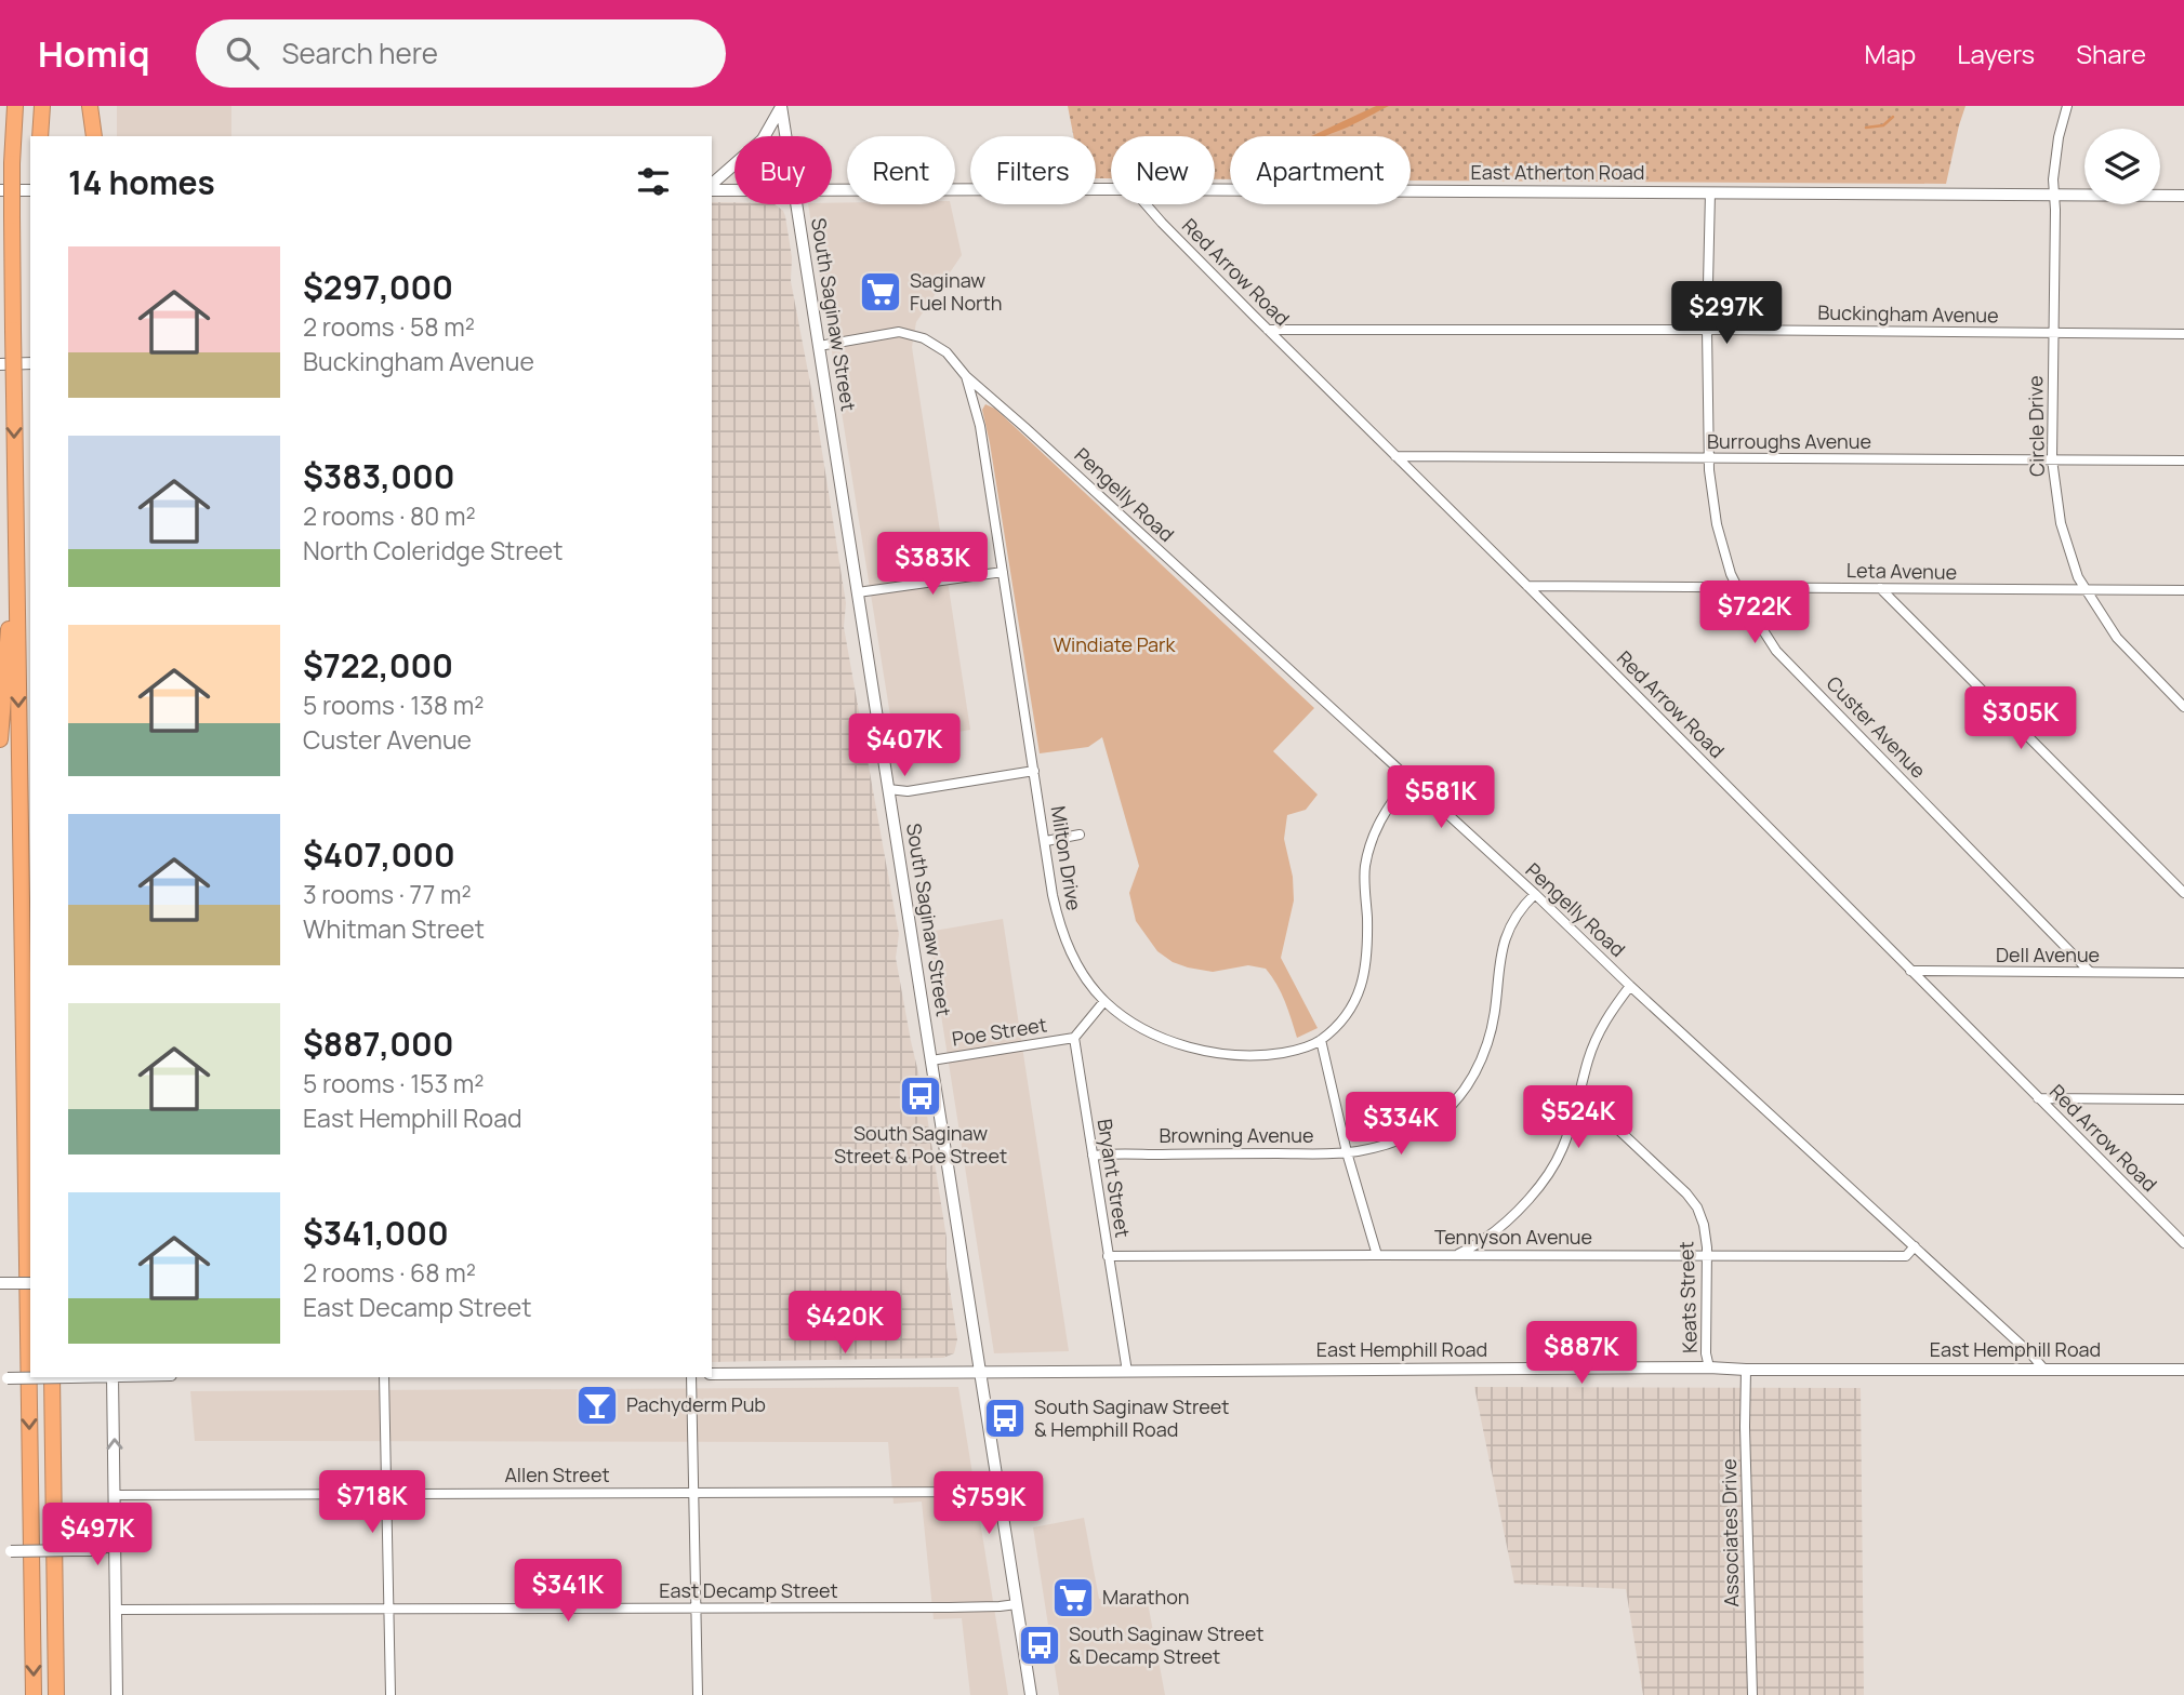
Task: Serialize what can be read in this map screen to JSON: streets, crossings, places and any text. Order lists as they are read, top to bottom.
{
  "streets": {
    "street": [
      "East Atherton Road",
      "Red Arrow Road",
      "South Saginaw Street",
      "Buckingham Avenue",
      "Circle Drive",
      "Burroughs Avenue",
      "Pengelly Road",
      "Leta Avenue",
      "Custer Avenue",
      "Milton Drive",
      "Dell Avenue",
      "Poe Street",
      "Browning Avenue",
      "Bryant Street",
      "Tennyson Avenue",
      "Keats Street",
      "East Hemphill Road",
      "Allen Street",
      "Associates Drive",
      "East Decamp Street"
    ]
  },
  "crossings": [
    ["East Atherton Road", "Circle Drive"],
    ["East Atherton Road", "Custer Avenue"],
    ["Red Arrow Road", "Buckingham Avenue"],
    ["Red Arrow Road", "Burroughs Avenue"],
    ["Red Arrow Road", "Leta Avenue"],
    ["Red Arrow Road", "Dell Avenue"],
    ["South Saginaw Street", "Pengelly Road"],
    ["South Saginaw Street", "Poe Street"],
    ["South Saginaw Street", "East Hemphill Road"],
    ["South Saginaw Street", "Allen Street"],
    ["South Saginaw Street", "East Decamp Street"],
    ["Buckingham Avenue", "Circle Drive"],
    ["Buckingham Avenue", "Custer Avenue"],
    ["Circle Drive", "Burroughs Avenue"],
    ["Circle Drive", "Leta Avenue"],
    ["Burroughs Avenue", "Custer Avenue"],
    ["Pengelly Road", "Milton Drive"],
    ["Pengelly Road", "Browning Avenue"],
    ["Pengelly Road", "Tennyson Avenue"],
    ["Pengelly Road", "East Hemphill Road"],
    ["Leta Avenue", "Custer Avenue"],
    ["Custer Avenue", "Dell Avenue"],
    ["Poe Street", "Bryant Street"],
    ["Browning Avenue", "Bryant Street"],
    ["Bryant Street", "Tennyson Avenue"],
    ["Bryant Street", "East Hemphill Road"],
    ["Tennyson Avenue", "Keats Street"],
    ["Keats Street", "East Hemphill Road"],
    ["East Hemphill Road", "Associates Drive"]
  ],
  "parks": ["Windiate Park"],
  "places": {
    "supermarket": ["Saginaw Fuel North", "Marathon"],
    "bus stop": ["South Saginaw Street & Poe Street", "South Saginaw Street & Hemphill Road", "South Saginaw Street & Decamp Street"],
    "bar": ["Pachyderm Pub"]
  },
  "page": {
    "header": "Homiq",
    "search": "Search here",
    "nav": ["Map", "Layers", "Share"],
    "chip": [
      "Buy",
      "Rent",
      "Filters",
      "New",
      "Apartment"
    ],
    "heading": "14 homes",
    "list": [
      {
        "name": "$297,000",
        "note": "2 rooms · 58 m² · Buckingham Avenue"
      },
      {
        "name": "$383,000",
        "note": "2 rooms · 80 m² · North Coleridge Street"
      },
      {
        "name": "$722,000",
        "note": "5 rooms · 138 m² · Custer Avenue"
      },
      {
        "name": "$407,000",
        "note": "3 rooms · 77 m² · Whitman Street"
      },
      {
        "name": "$887,000",
        "note": "5 rooms · 153 m² · East Hemphill Road"
      },
      {
        "name": "$341,000",
        "note": "2 rooms · 68 m² · East Decamp Street"
      }
    ],
    "price": [
      "$297K",
      "$383K",
      "$722K",
      "$305K",
      "$407K",
      "$581K",
      "$524K",
      "$334K",
      "$420K",
      "$887K",
      "$718K",
      "$759K",
      "$497K",
      "$341K"
    ]
  }
}
